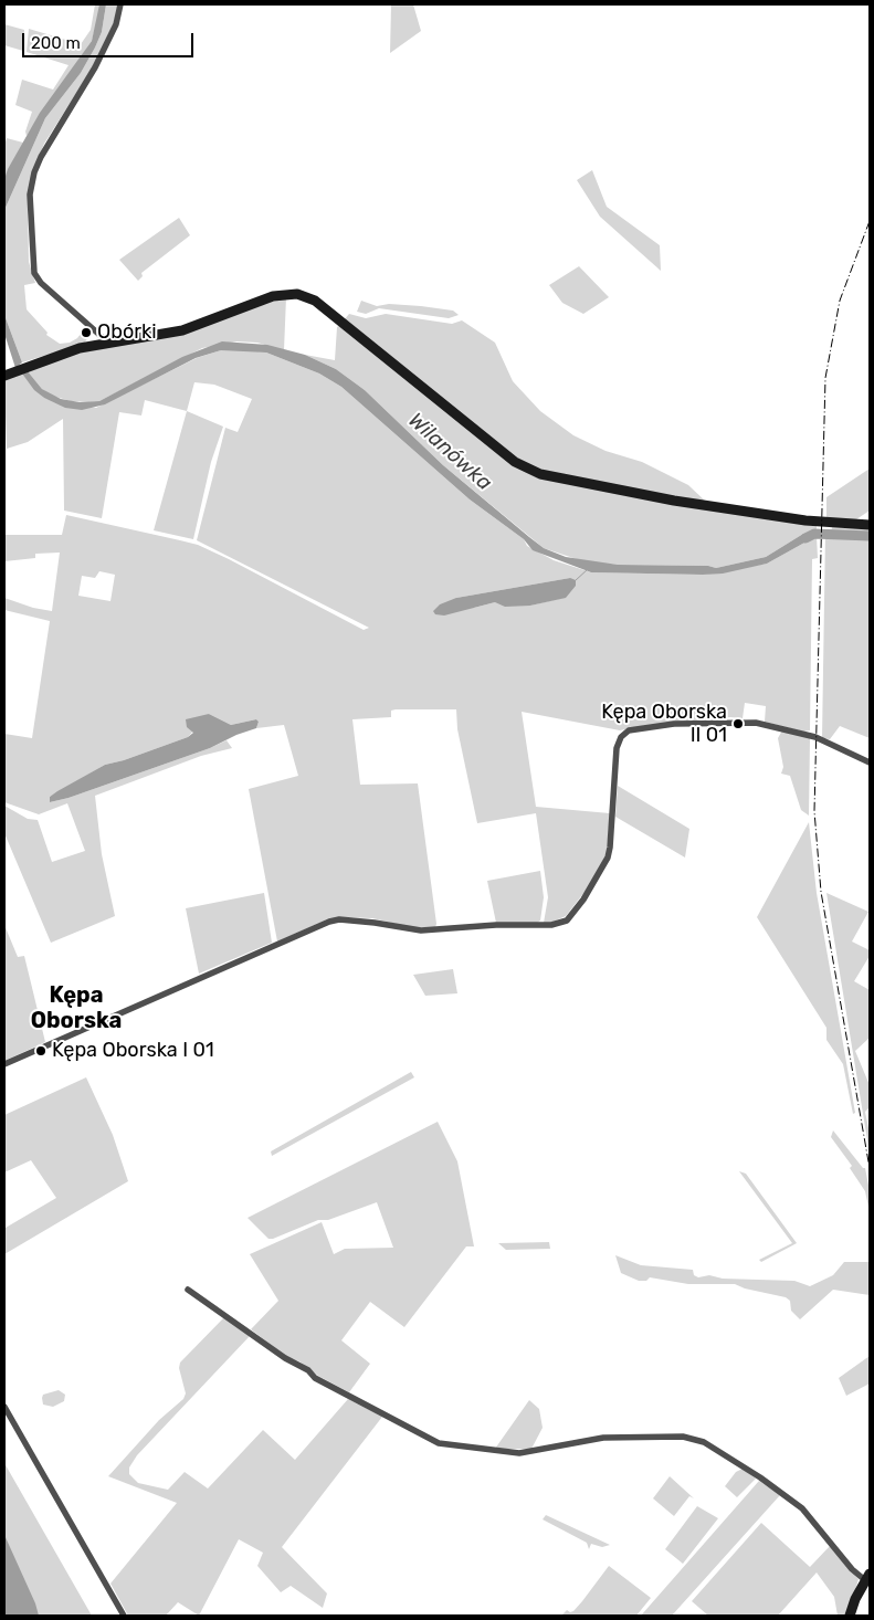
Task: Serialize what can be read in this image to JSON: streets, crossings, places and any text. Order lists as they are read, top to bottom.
{
  "districts": ["Kępa Oborska"],
  "water": ["Wilanówka"],
  "places": ["Obórki", "Kępa Oborska II 01", "Kępa Oborska I 01"],
  "scale_bar": "200 m"
}
